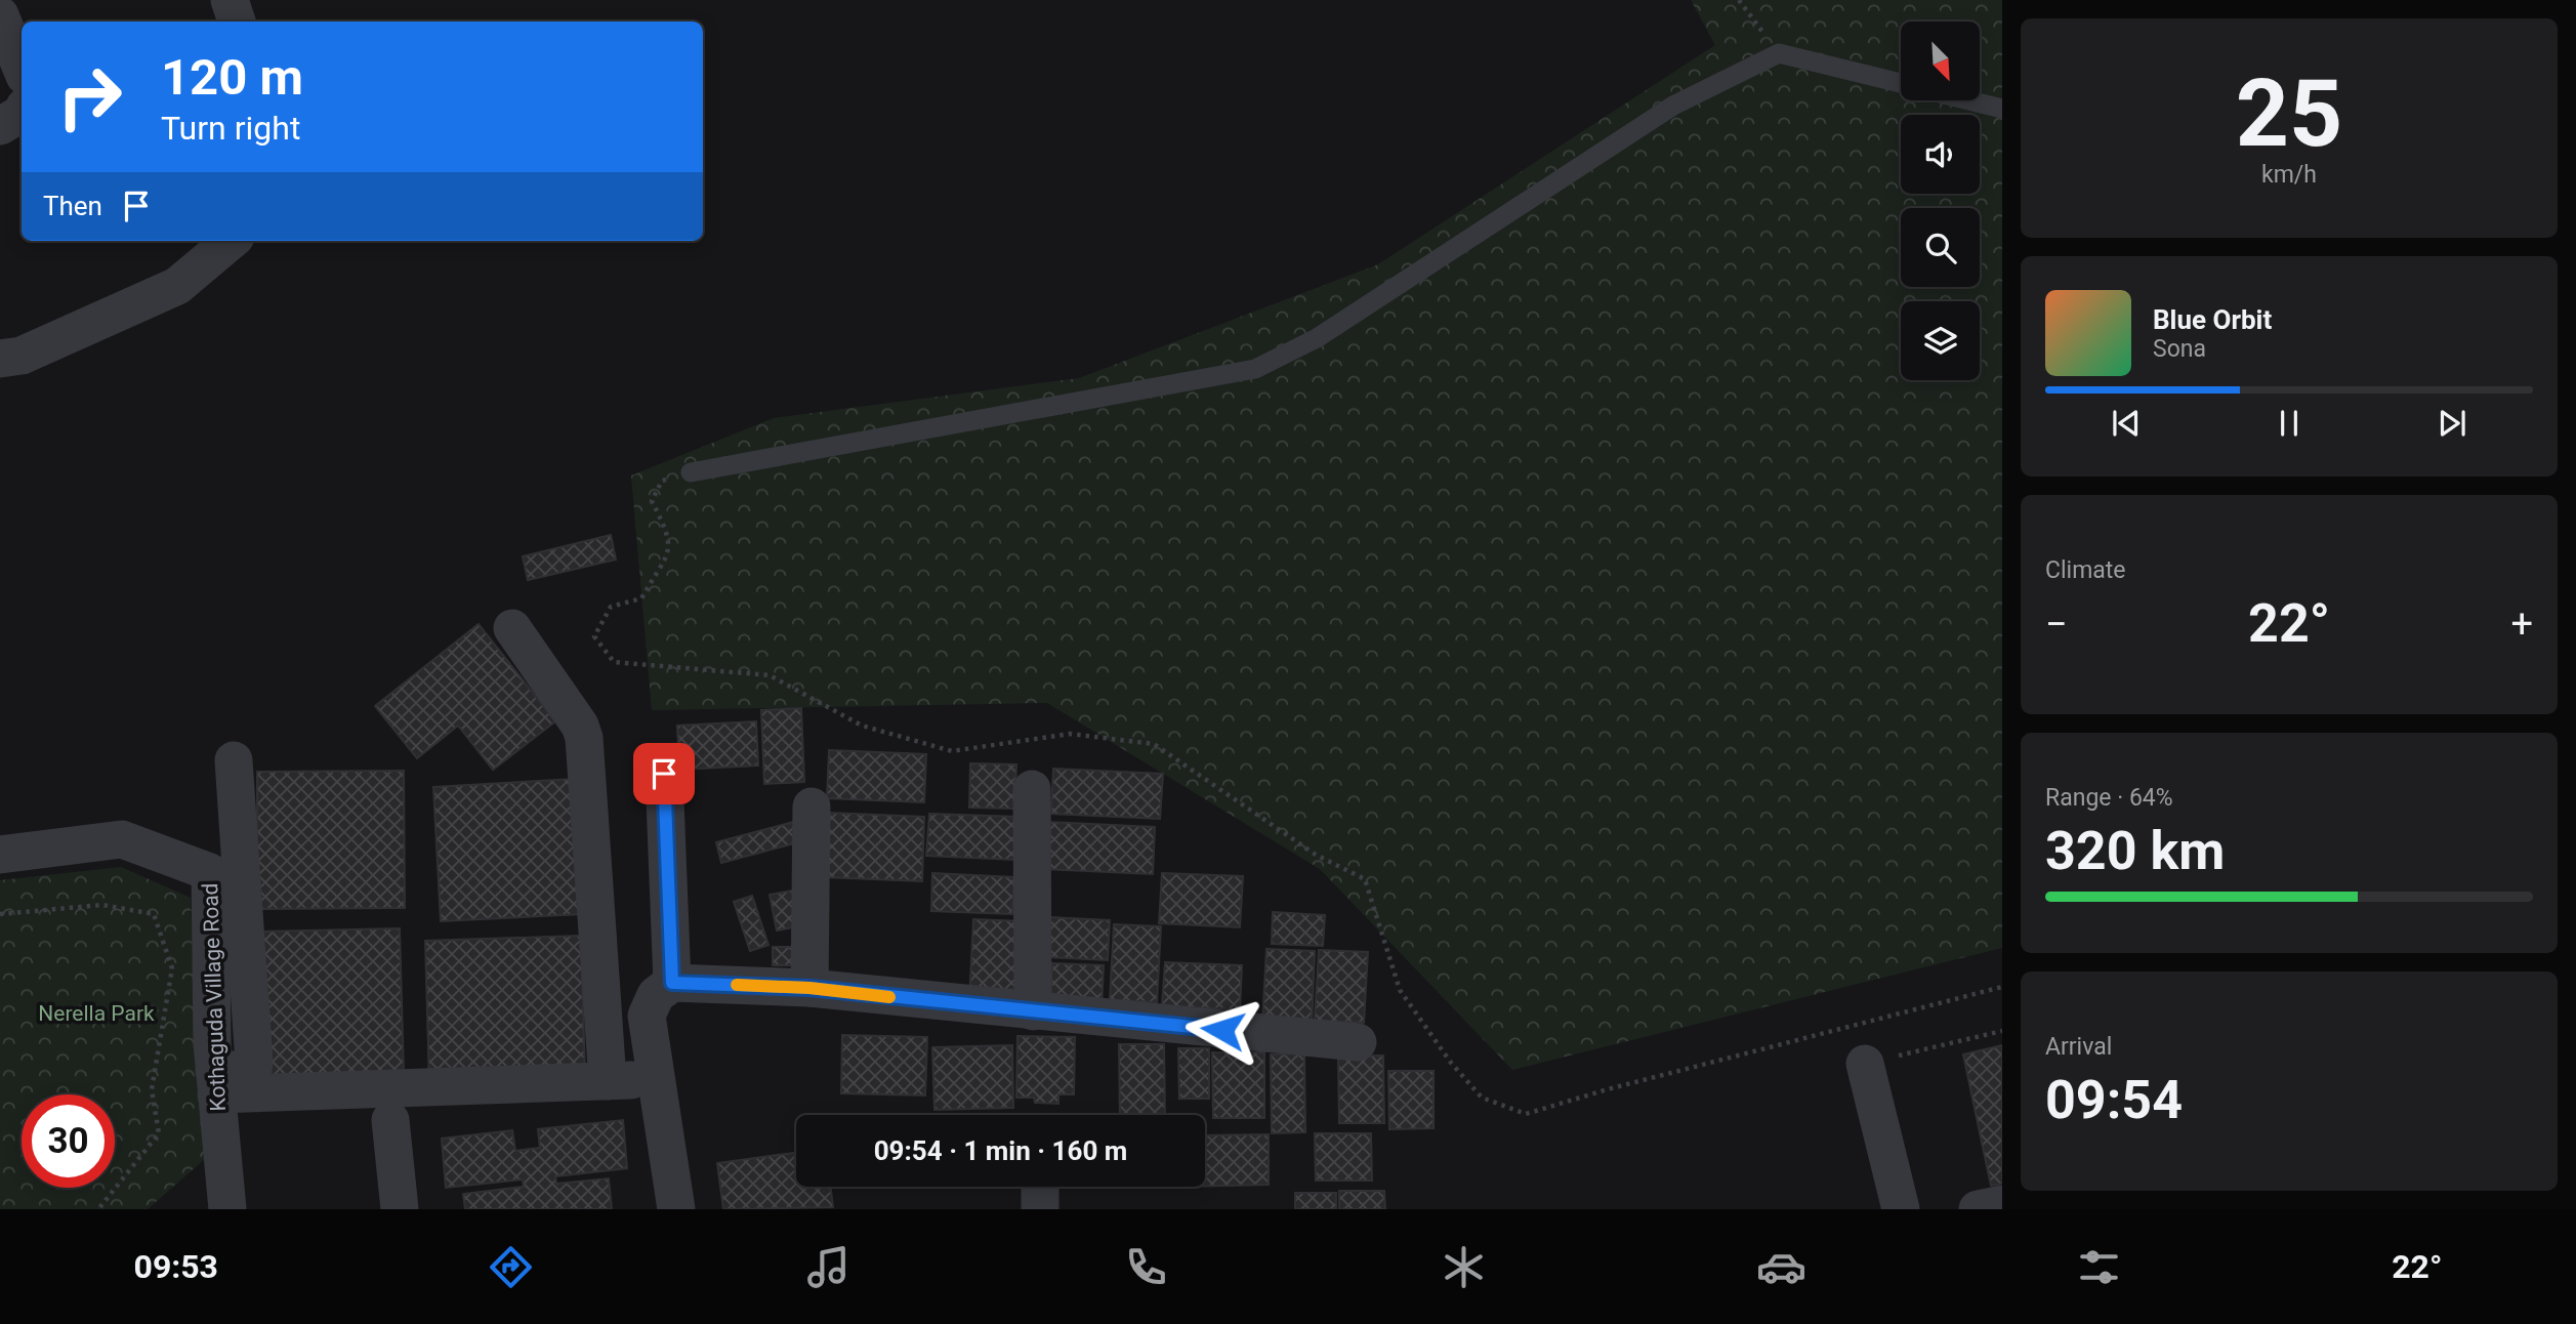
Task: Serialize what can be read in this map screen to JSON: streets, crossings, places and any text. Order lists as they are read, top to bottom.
{
  "streets": {
    "street": ["Kothaguda Village Road"]
  },
  "parks": ["Nerella Park"],
  "north": "bottom right",
  "page": {
    "tile": [
      ["25", "km/h"],
      "Climate",
      ["Range · 64%", "320 km"],
      ["Arrival", "09:54"]
    ],
    "turn": ["120 m", "Turn right"],
    "then": "Then",
    "song": ["Blue Orbit", "Sona"],
    "heat": ["−", "22°", "+"],
    "limit": "30",
    "trip": "09:54 · 1 min · 160 m",
    "tabs": ["09:53", "22°"]
  }
}
